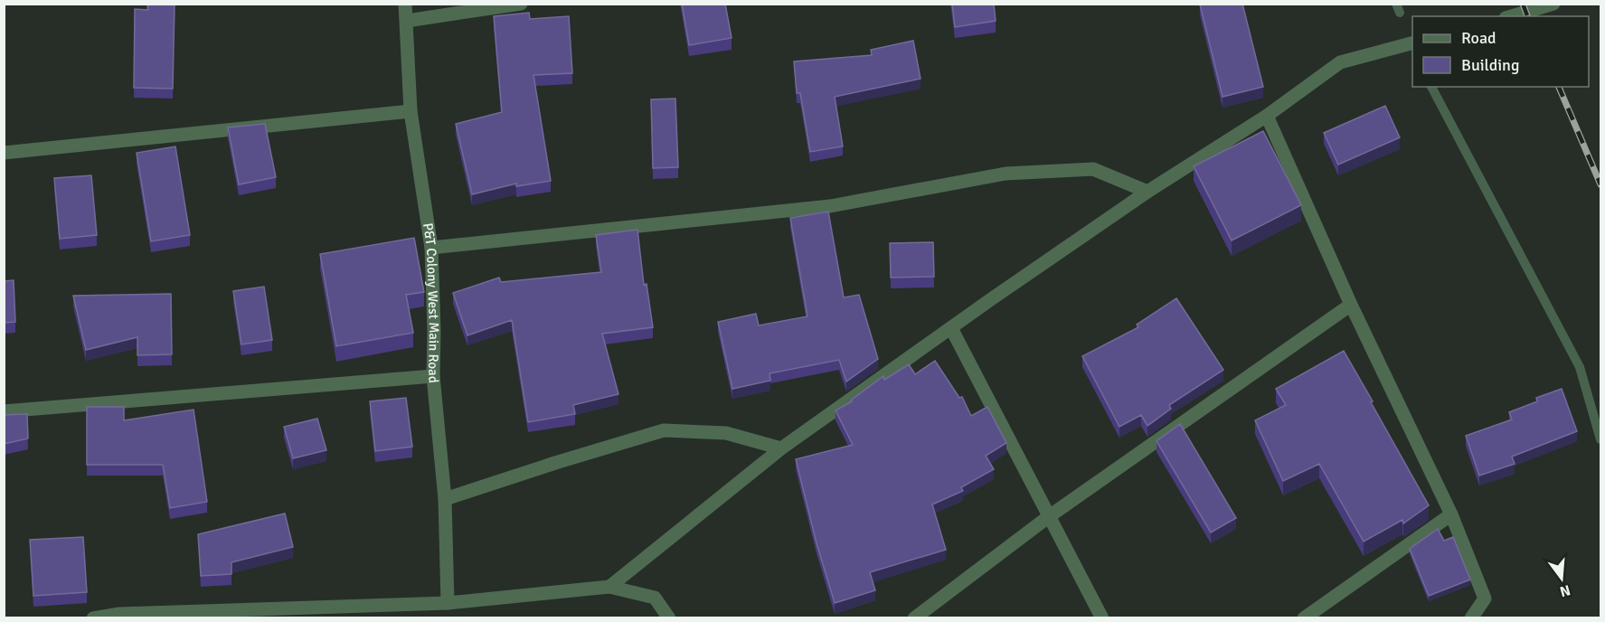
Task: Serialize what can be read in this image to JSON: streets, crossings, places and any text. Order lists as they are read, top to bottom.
{
  "streets": {
    "street": ["P&T Colony West Main Road"]
  },
  "legend": ["Road", "Building"],
  "north": "bottom"
}
